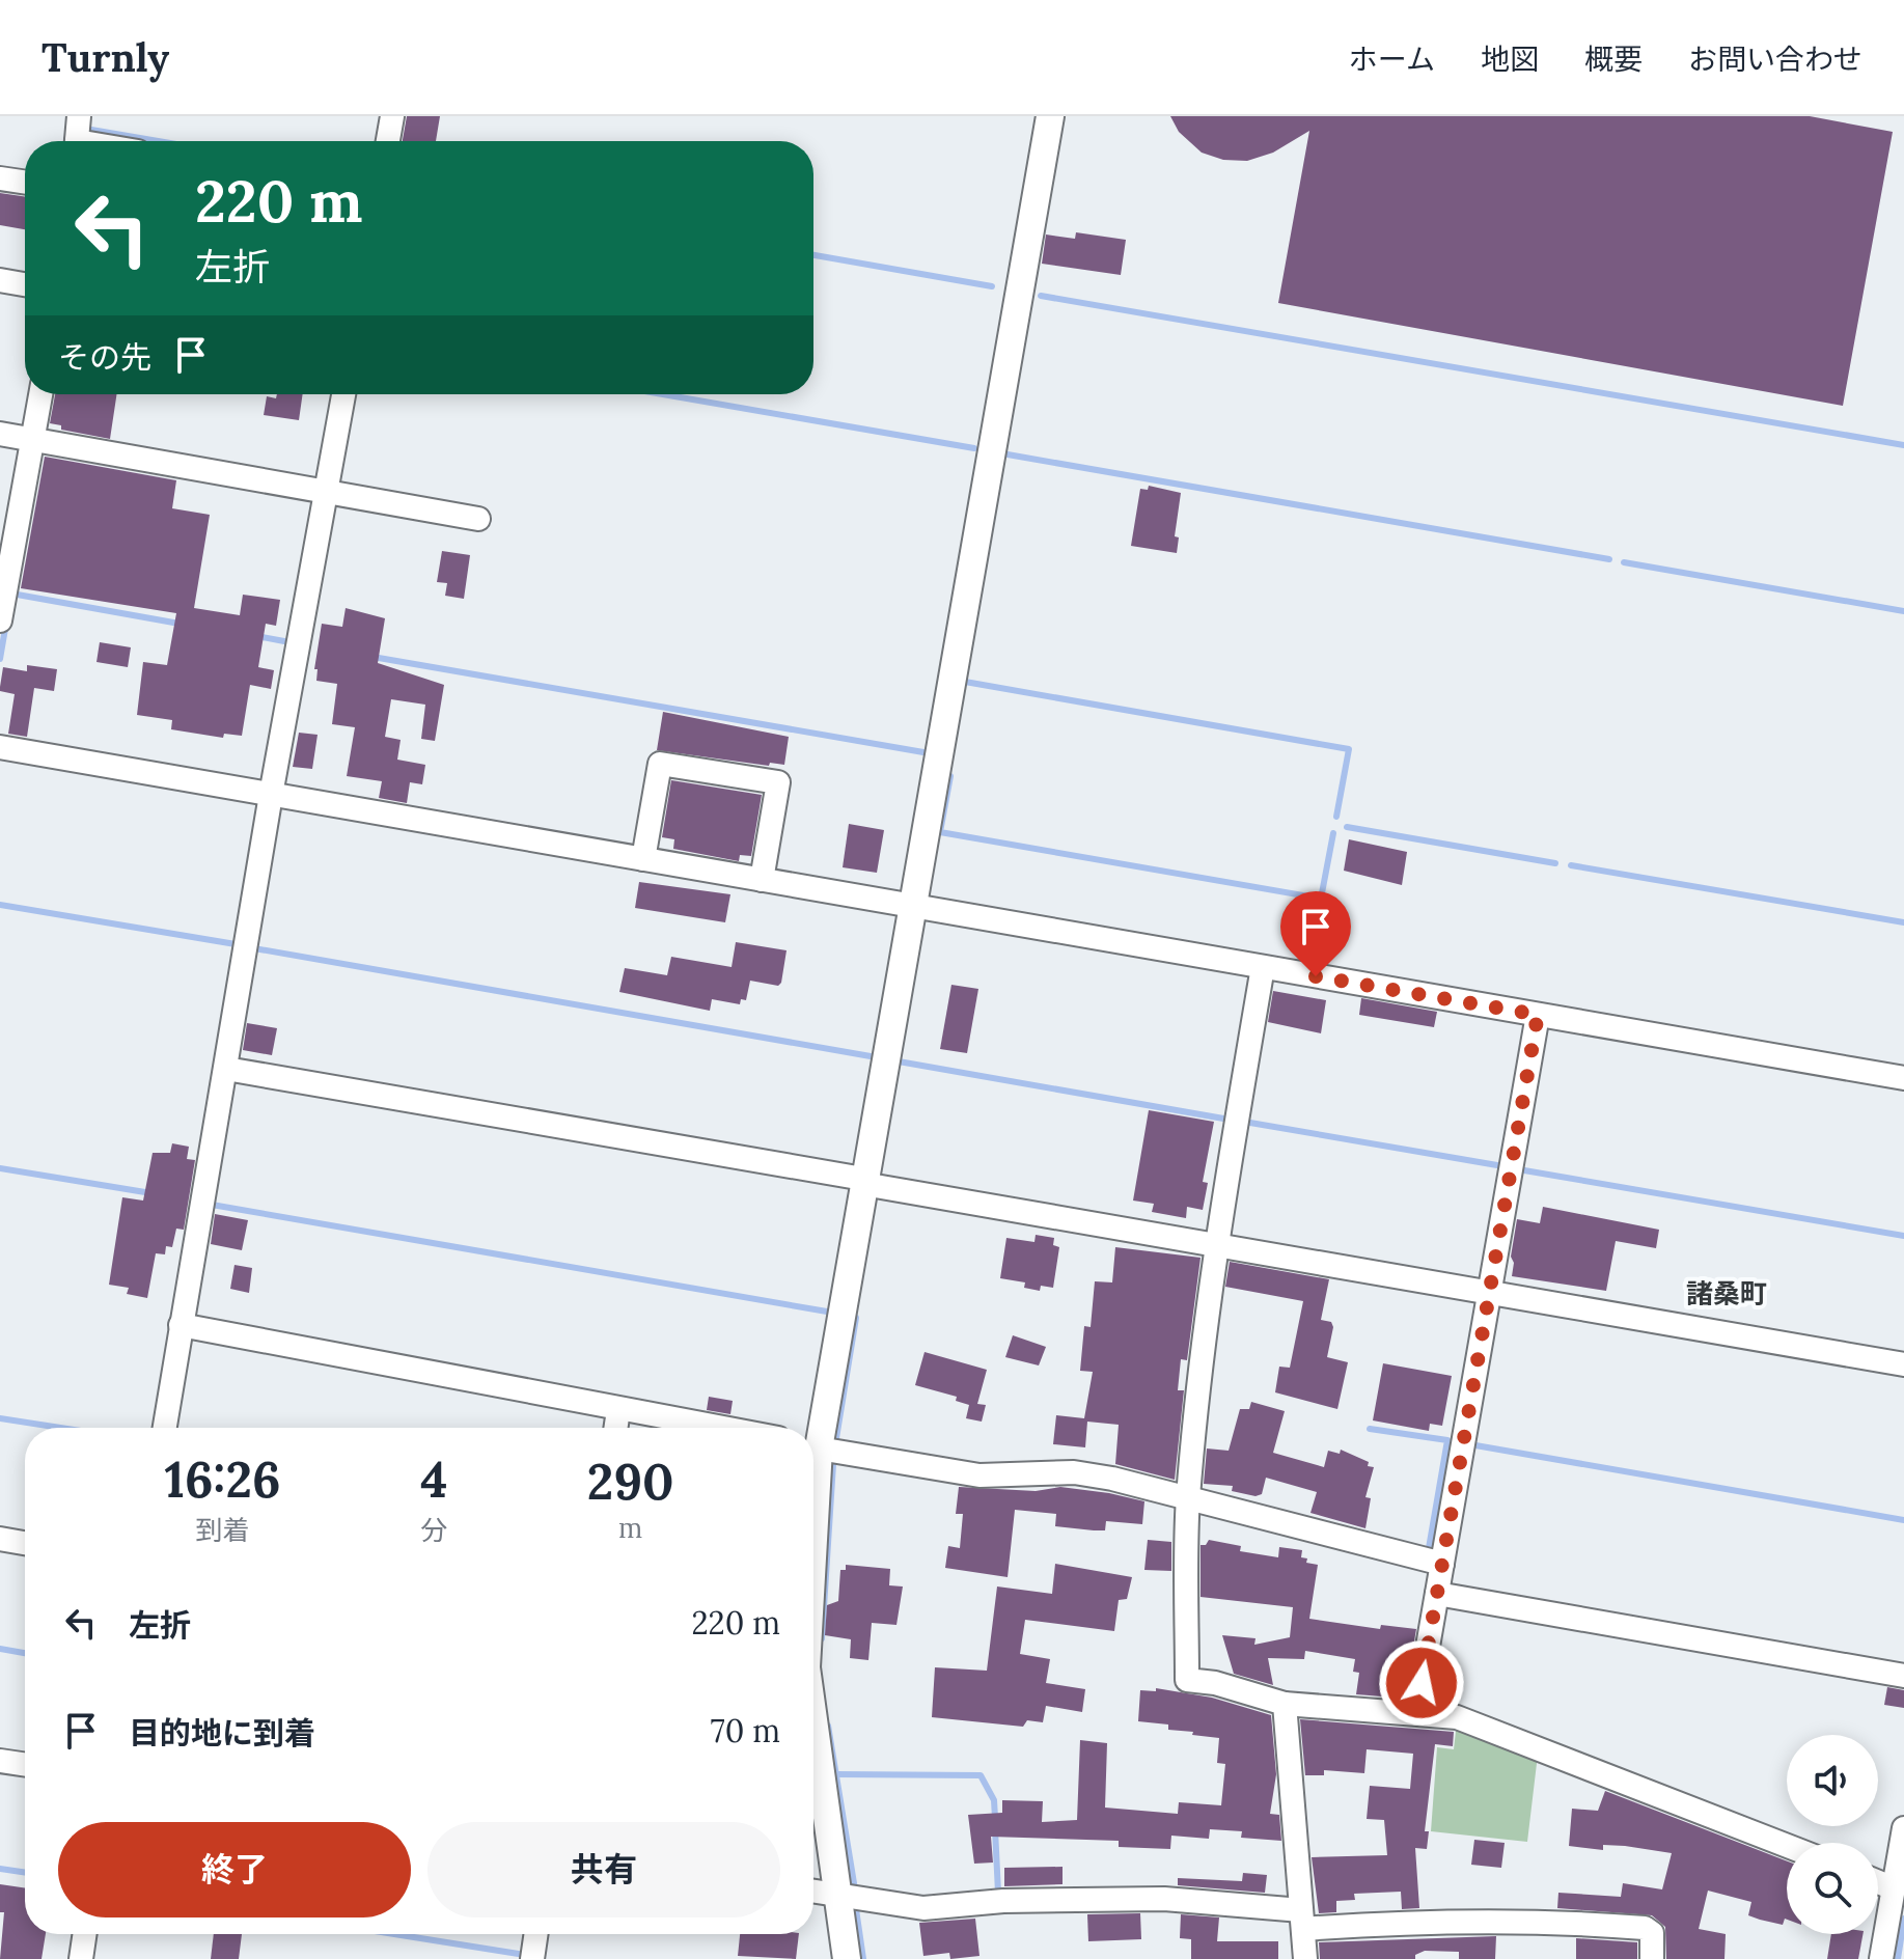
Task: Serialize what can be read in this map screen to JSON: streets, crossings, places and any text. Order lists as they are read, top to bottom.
{
  "districts": ["諸桑町"],
  "page": {
    "header": "Turnly",
    "nav": [
      "ホーム",
      "地図",
      "概要",
      "お問い合わせ"
    ],
    "turn": ["220 m", "左折"],
    "then": "その先",
    "eta": [
      "16:26",
      "到着",
      "4",
      "分",
      "290",
      "m"
    ],
    "list": [
      {
        "name": "左折",
        "value": "220 m"
      },
      {
        "name": "目的地に到着",
        "value": "70 m"
      }
    ],
    "buttons": ["終了", "共有"]
  }
}
